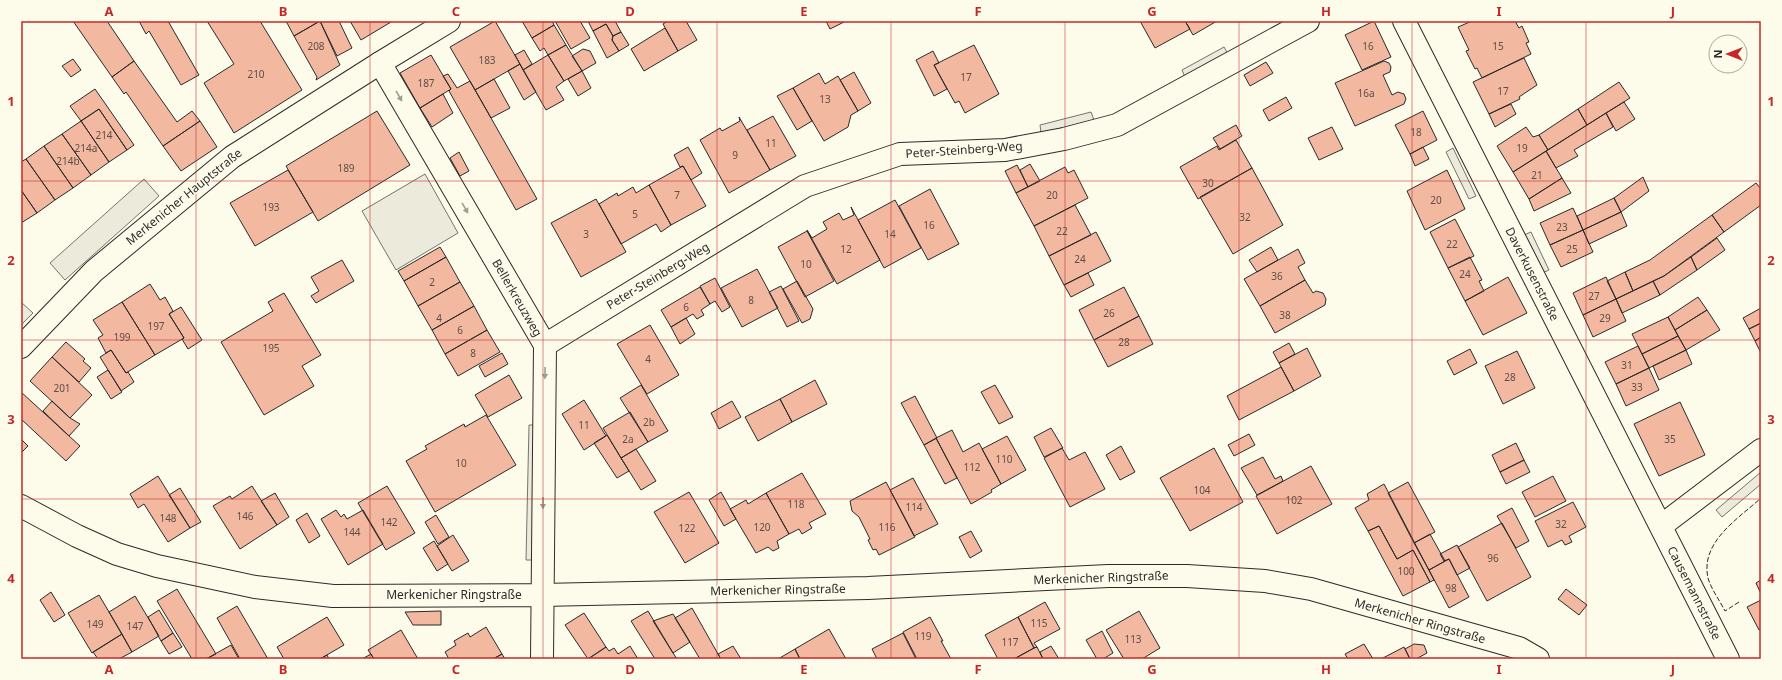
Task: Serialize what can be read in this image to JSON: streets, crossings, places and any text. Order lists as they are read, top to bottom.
{
  "streets": {
    "street": [
      "Peter-Steinberg-Weg",
      "Merkenicher Hauptstraße",
      "Daverkusenstraße",
      "Bellerkreuzweg",
      "Merkenicher Ringstraße",
      "Causemannstraße"
    ]
  },
  "crossings": [
    ["Peter-Steinberg-Weg", "Bellerkreuzweg"],
    ["Merkenicher Hauptstraße", "Bellerkreuzweg"],
    ["Daverkusenstraße", "Causemannstraße"],
    ["Bellerkreuzweg", "Merkenicher Ringstraße"]
  ],
  "one_way": ["Bellerkreuzweg"],
  "house_numbers": [
    "208",
    "16",
    "15",
    "183",
    "210",
    "17",
    "187",
    "17",
    "16a",
    "13",
    "18",
    "214",
    "11",
    "214a",
    "19",
    "9",
    "214b",
    "189",
    "21",
    "30",
    "7",
    "20",
    "20",
    "193",
    "5",
    "32",
    "16",
    "23",
    "22",
    "3",
    "14",
    "22",
    "12",
    "25",
    "24",
    "10",
    "24",
    "36",
    "2",
    "27",
    "8",
    "6",
    "26",
    "38",
    "4",
    "29",
    "197",
    "6",
    "199",
    "28",
    "195",
    "8",
    "4",
    "31",
    "28",
    "33",
    "201",
    "2b",
    "11",
    "2a",
    "35",
    "110",
    "10",
    "112",
    "104",
    "102",
    "118",
    "114",
    "146",
    "148",
    "142",
    "32",
    "120",
    "116",
    "122",
    "144",
    "96",
    "100",
    "98",
    "115",
    "149",
    "147",
    "119",
    "113",
    "117"
  ],
  "north": "left",
  "grid": {
    "columns": [
      "A",
      "B",
      "C",
      "D",
      "E",
      "F",
      "G",
      "H",
      "I",
      "J"
    ],
    "rows": [
      "1",
      "2",
      "3",
      "4"
    ]
  }
}
